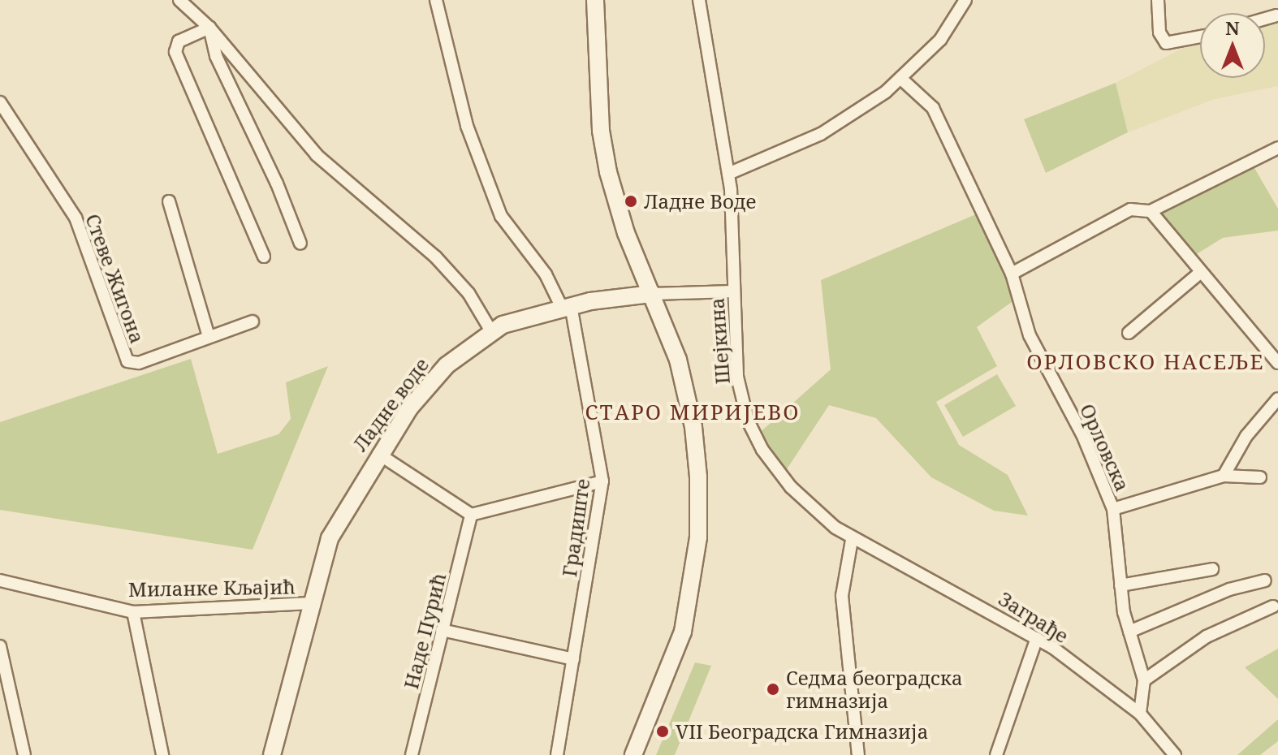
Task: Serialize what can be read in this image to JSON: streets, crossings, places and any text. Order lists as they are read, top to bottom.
{
  "streets": {
    "main road": ["Ладне воде"],
    "street": [
      "Стеве Жигона",
      "Шејкина",
      "Орловска",
      "Градиште",
      "Миланке Кљајић",
      "Заграђе",
      "Наде Пурић"
    ]
  },
  "crossings": [
    ["Шејкина", "Ладне воде"],
    ["Шејкина", "Заграђе"],
    ["Ладне воде", "Градиште"],
    ["Ладне воде", "Миланке Кљајић"],
    ["Орловска", "Заграђе"]
  ],
  "districts": ["ОРЛОВСКО НАСЕЉЕ", "СТАРО МИРИЈЕВО"],
  "places": ["Ладне Воде", "Седма београдска гимназија", "VII Београдска Гимназија"],
  "north": "top"
}
